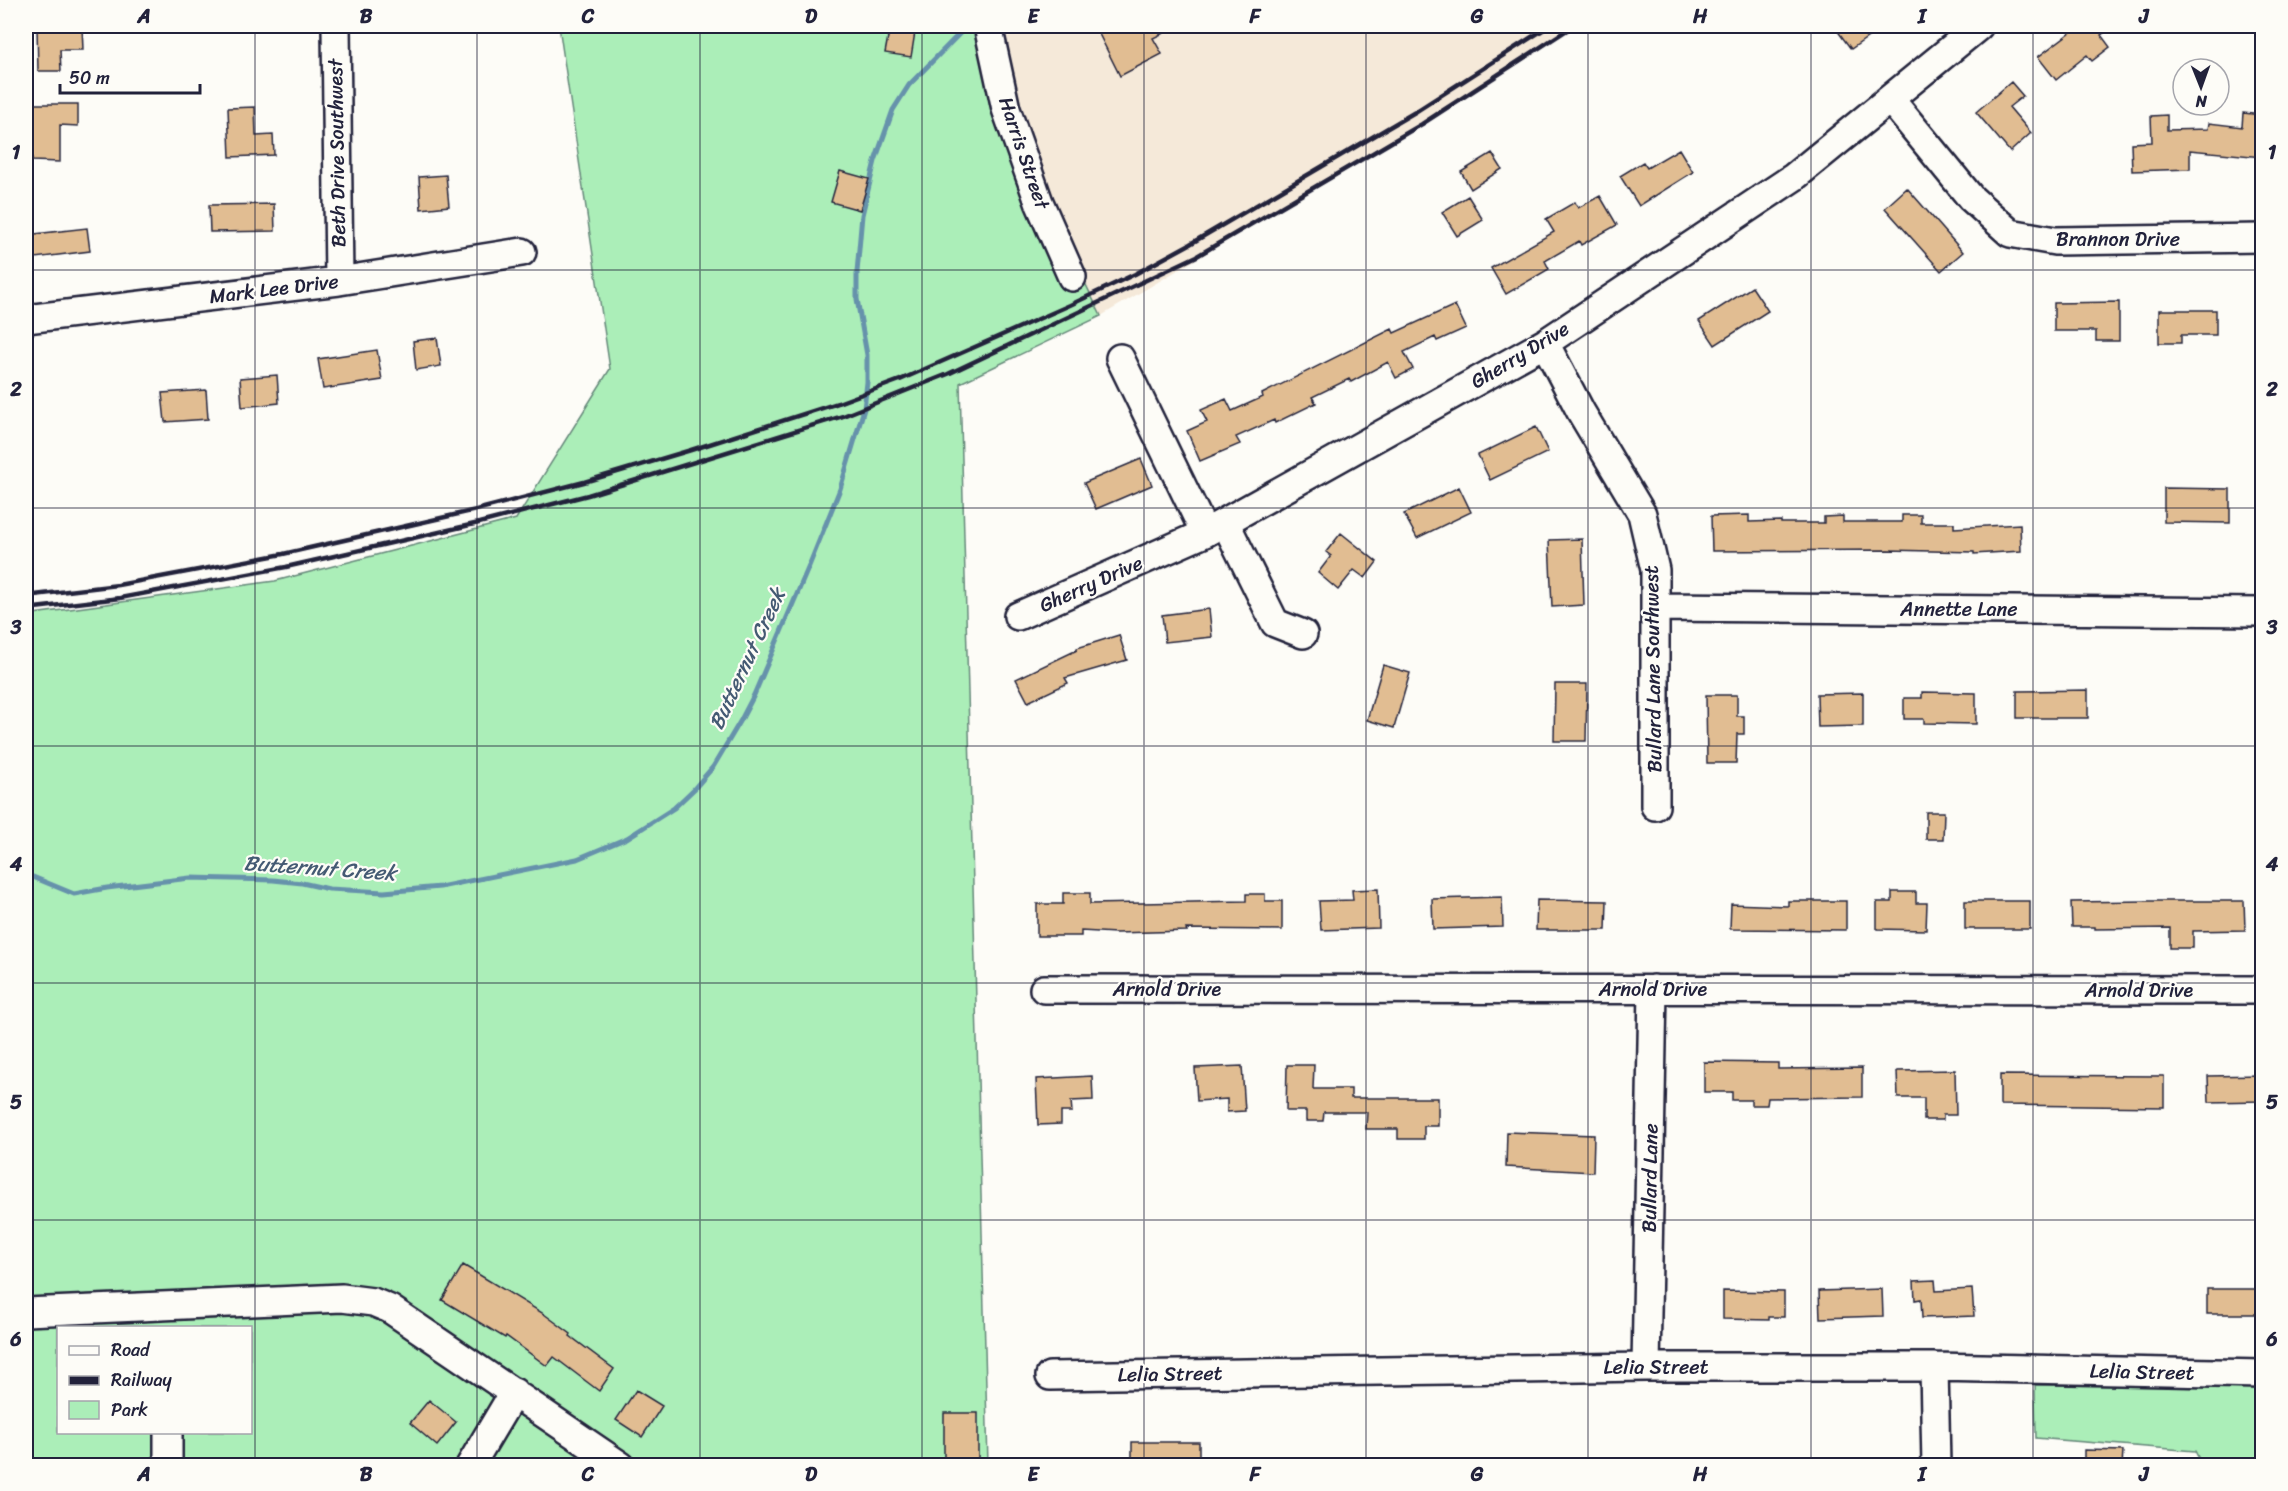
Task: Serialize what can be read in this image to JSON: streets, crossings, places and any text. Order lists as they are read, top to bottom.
{
  "streets": {
    "street": [
      "Beth Drive Southwest",
      "Harris Street",
      "Brannon Drive",
      "Mark Lee Drive",
      "Gherry Drive",
      "Annette Lane",
      "Bullard Lane Southwest",
      "Arnold Drive",
      "Bullard Lane",
      "Lelia Street"
    ]
  },
  "crossings": [
    ["Beth Drive Southwest", "Mark Lee Drive"],
    ["Brannon Drive", "Gherry Drive"],
    ["Gherry Drive", "Bullard Lane Southwest"],
    ["Annette Lane", "Bullard Lane Southwest"],
    ["Arnold Drive", "Bullard Lane"],
    ["Bullard Lane", "Lelia Street"]
  ],
  "water": ["Butternut Creek"],
  "legend": ["Road", "Railway", "Park"],
  "scale_bar": "50 m",
  "north": "bottom",
  "grid": {
    "columns": [
      "A",
      "B",
      "C",
      "D",
      "E",
      "F",
      "G",
      "H",
      "I",
      "J"
    ],
    "rows": [
      "1",
      "2",
      "3",
      "4",
      "5",
      "6"
    ]
  }
}
